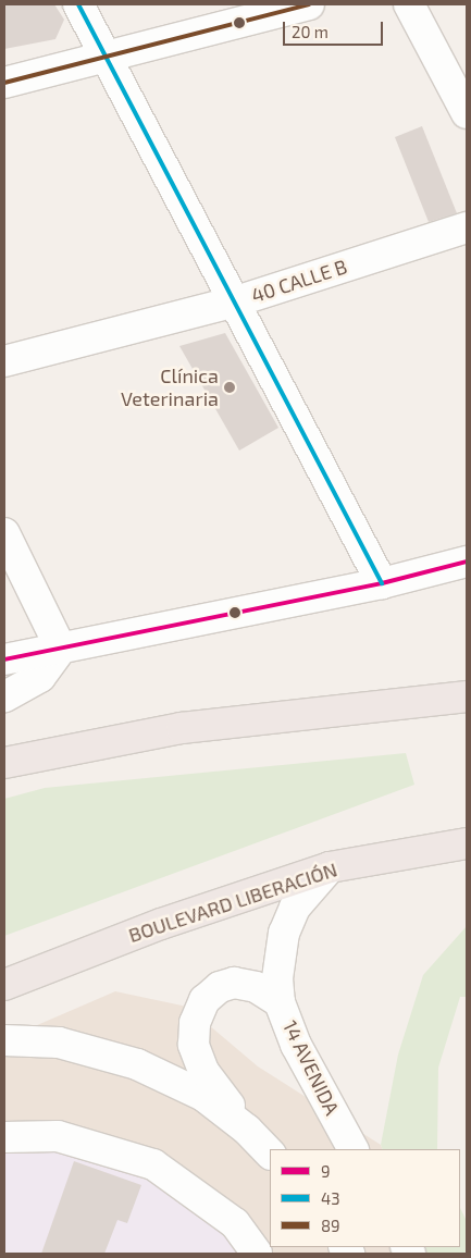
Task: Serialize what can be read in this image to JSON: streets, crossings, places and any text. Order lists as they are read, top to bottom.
{
  "streets": {
    "highway": ["BOULEVARD LIBERACIÓN"],
    "main road": ["40 CALLE B", "14 AVENIDA"]
  },
  "crossings": [
    ["BOULEVARD LIBERACIÓN", "14 AVENIDA"]
  ],
  "places": ["Clínica Veterinaria"],
  "lines": ["transit line 43", "transit line 89", "transit line 9"],
  "legend": ["9", "43", "89"],
  "scale_bar": "20 m"
}
